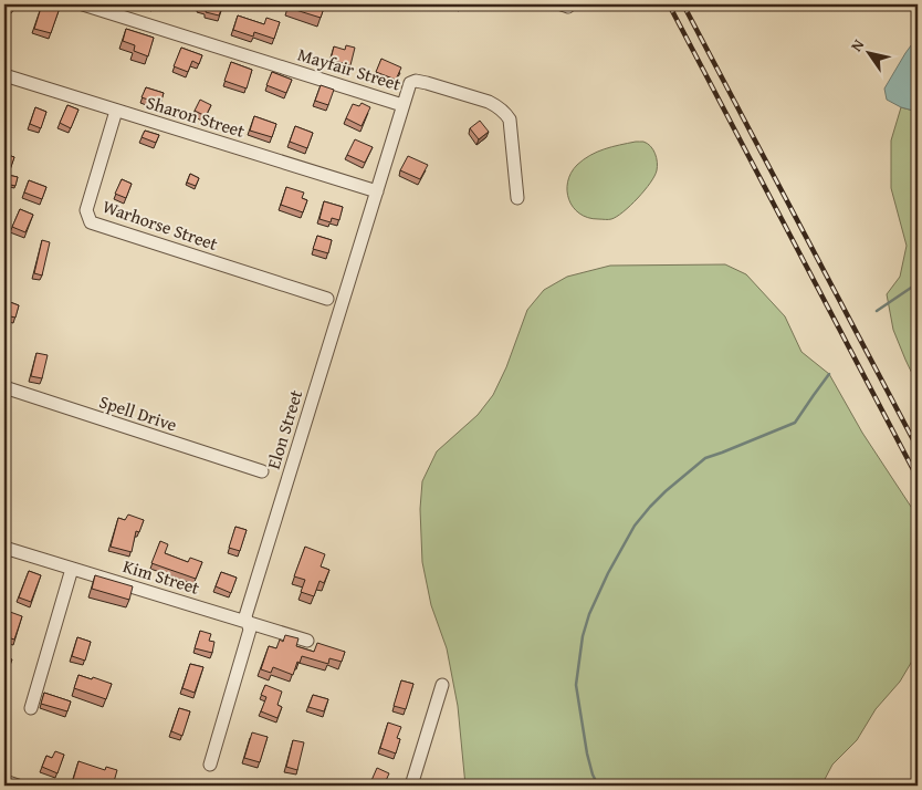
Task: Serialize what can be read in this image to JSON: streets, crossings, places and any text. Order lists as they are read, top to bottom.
{
  "streets": {
    "street": [
      "Mayfair Street",
      "Sharon Street",
      "Warhorse Street",
      "Spell Drive",
      "Elon Street",
      "Kim Street"
    ]
  },
  "crossings": [
    ["Mayfair Street", "Elon Street"],
    ["Sharon Street", "Warhorse Street"],
    ["Sharon Street", "Elon Street"],
    ["Elon Street", "Kim Street"]
  ],
  "north": "top left"
}
